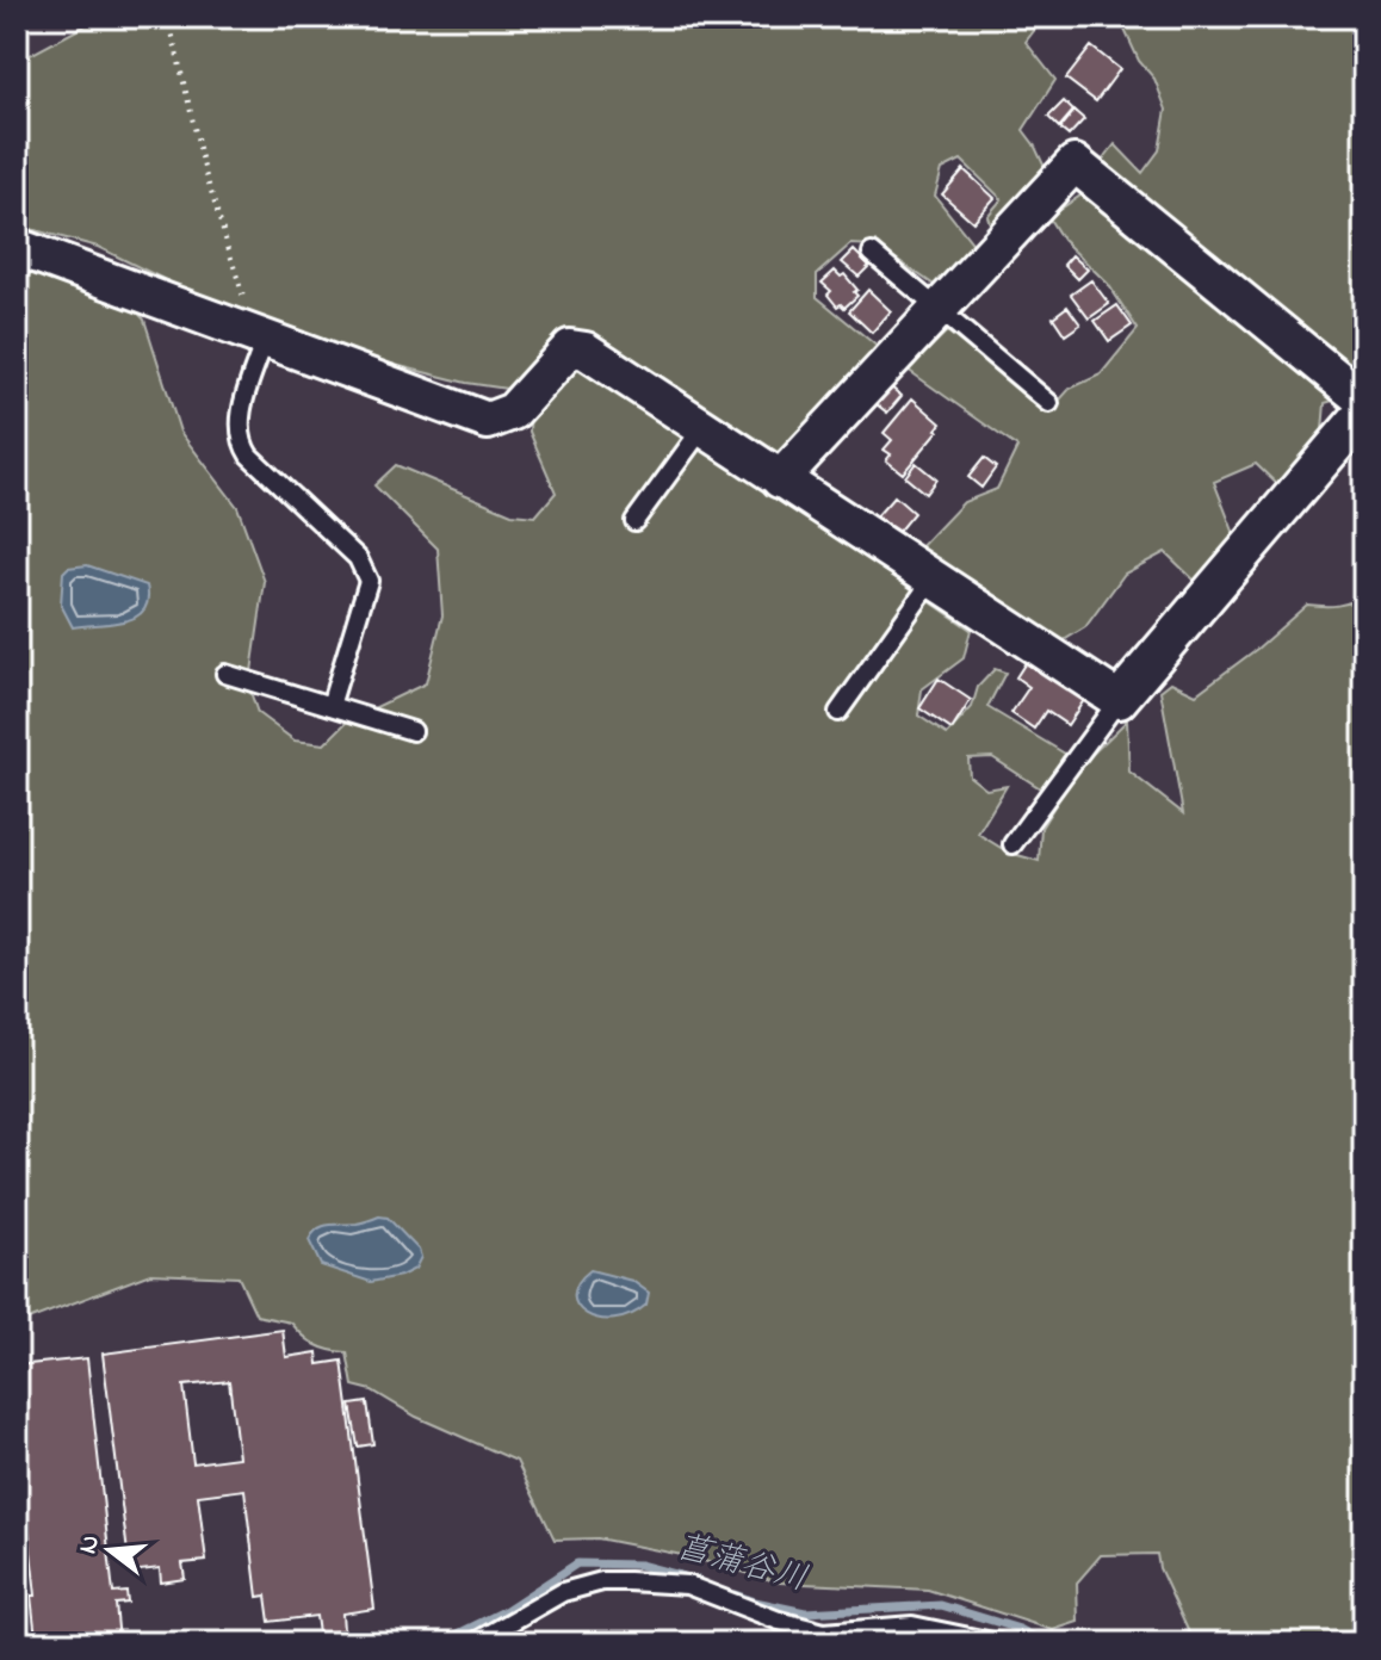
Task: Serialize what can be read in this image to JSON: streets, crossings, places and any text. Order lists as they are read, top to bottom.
{
  "water": ["菖蒲谷川"],
  "north": "left"
}
